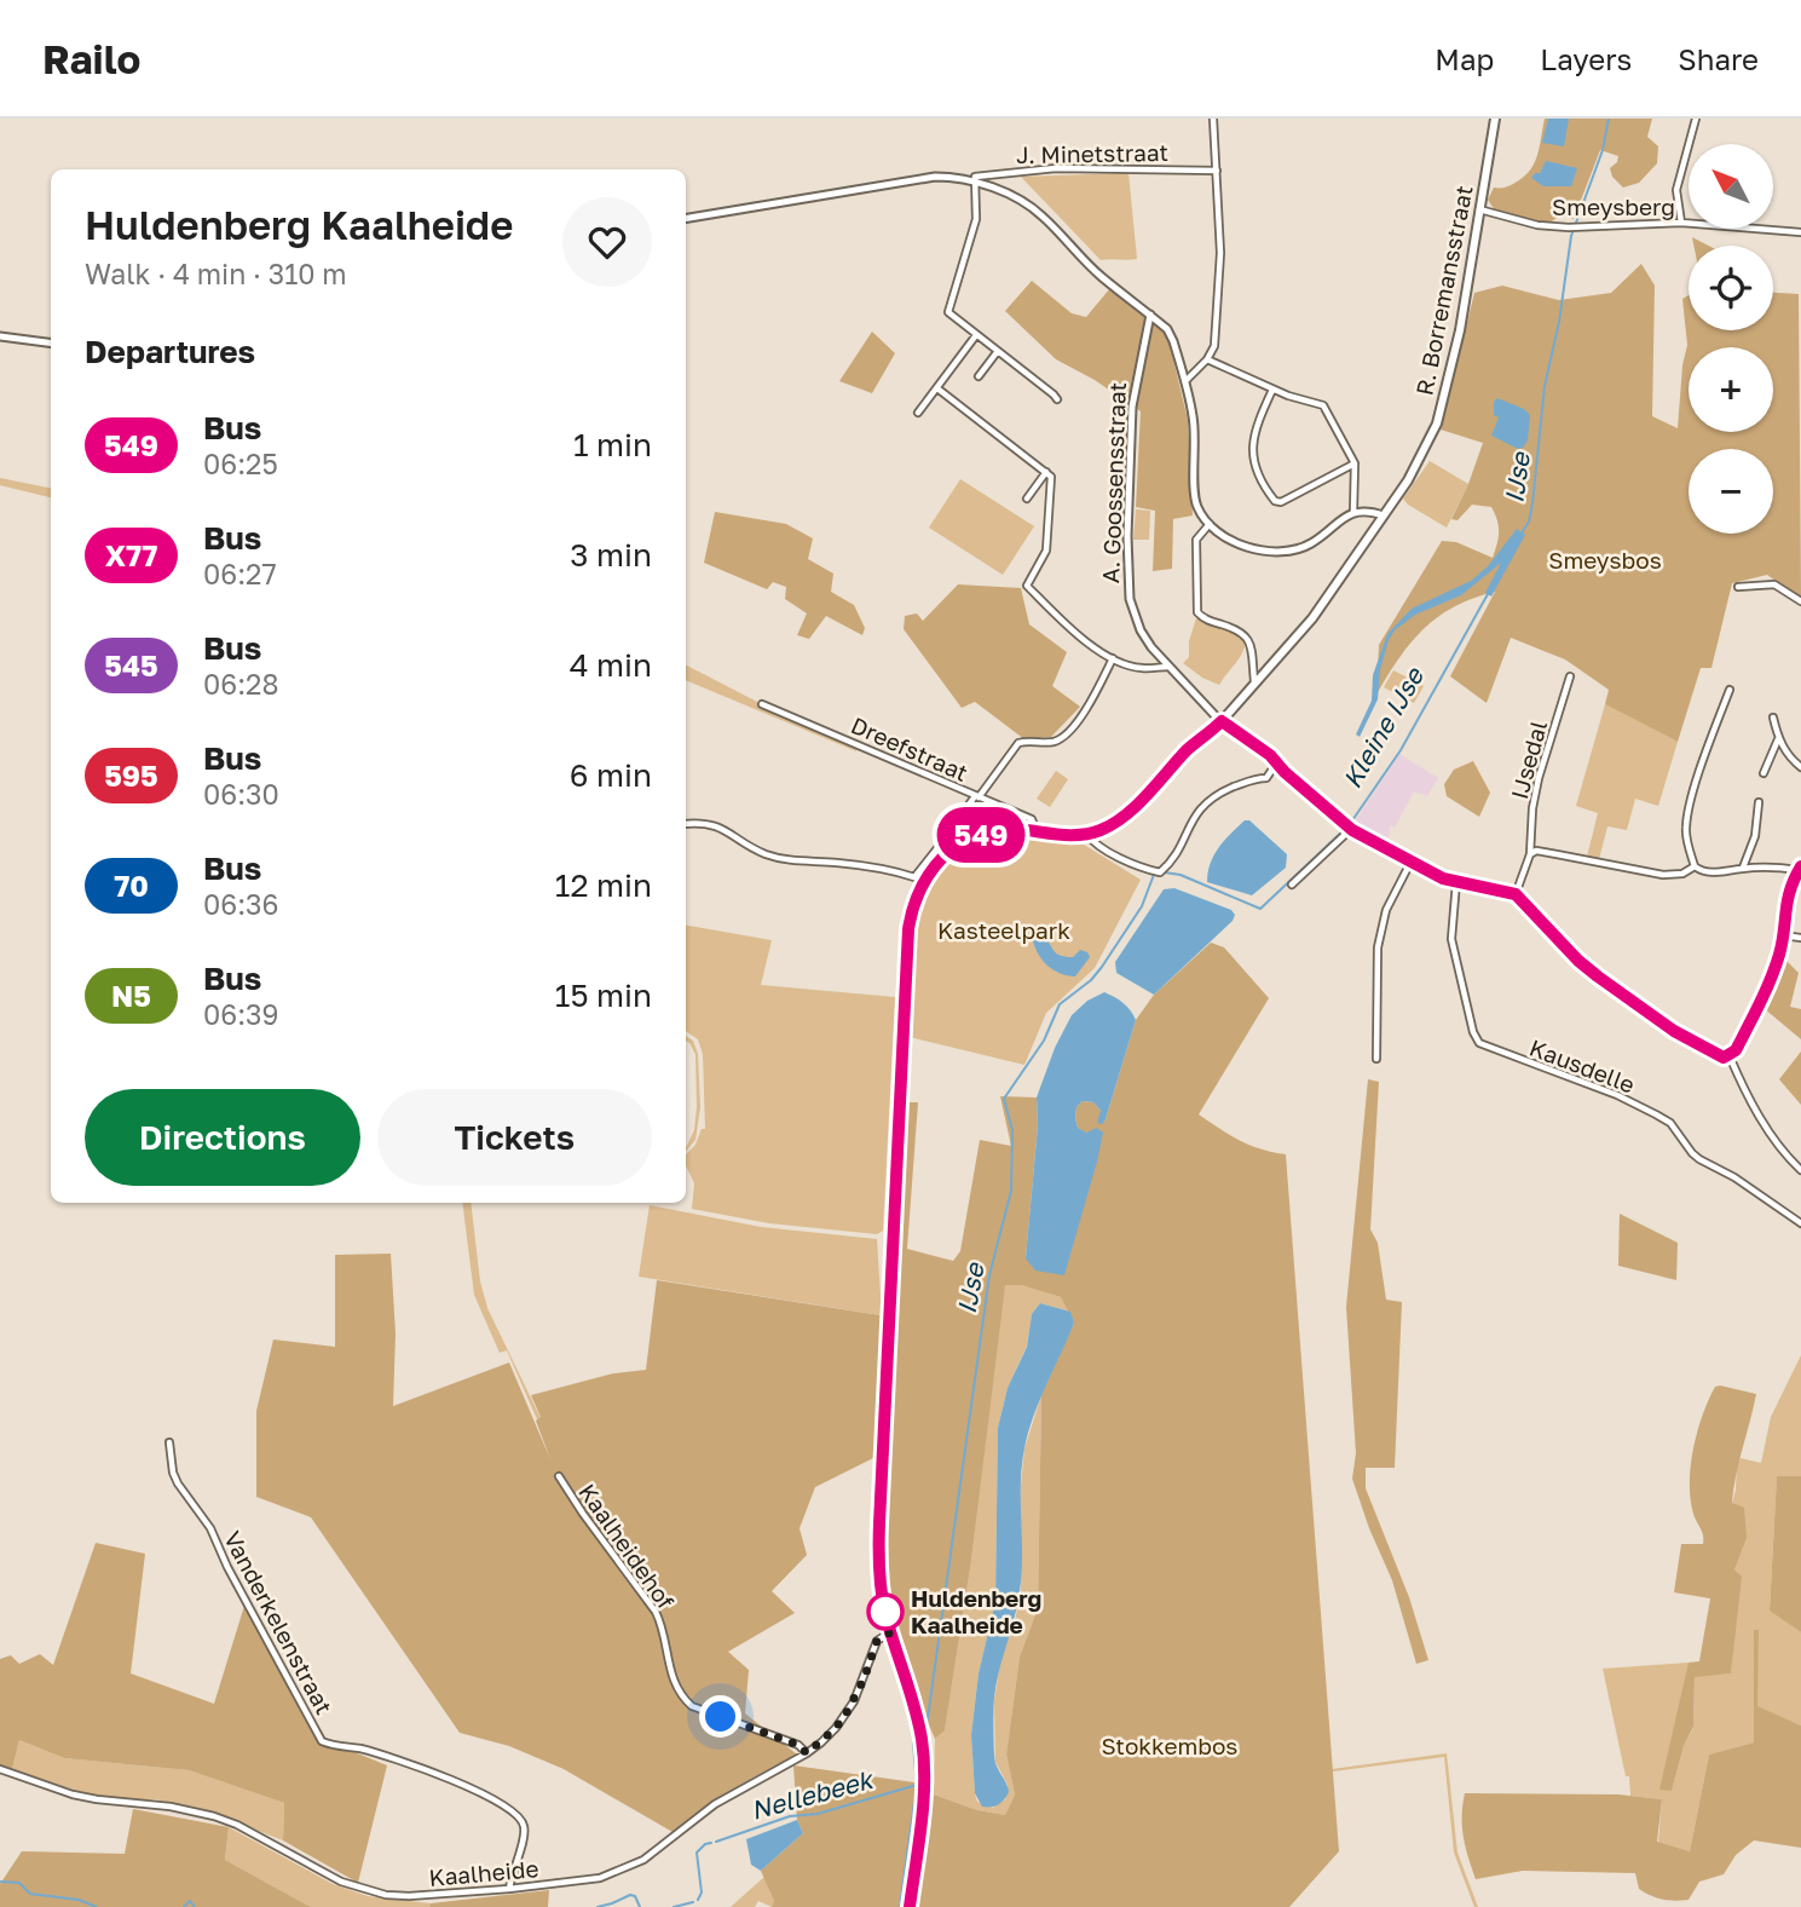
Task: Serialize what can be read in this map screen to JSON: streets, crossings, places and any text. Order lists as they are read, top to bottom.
{
  "streets": {
    "main road": ["R. Borremansstraat"],
    "street": [
      "J. Minetstraat",
      "Smeysberg",
      "A. Goossensstraat",
      "Dreefstraat",
      "IJsedal",
      "Kausdelle",
      "Kaalheidehof",
      "Vanderkelenstraat",
      "Kaalheide"
    ]
  },
  "crossings": [
    ["Smeysberg", "R. Borremansstraat"],
    ["R. Borremansstraat", "A. Goossensstraat"],
    ["A. Goossensstraat", "IJsedal"],
    ["A. Goossensstraat", "Kausdelle"],
    ["Kaalheidehof", "Kaalheide"],
    ["Vanderkelenstraat", "Kaalheide"]
  ],
  "water": ["IJse", "Kleine IJse", "Nellebeek"],
  "parks": ["Smeysbos", "Kasteelpark", "Stokkembos"],
  "places": ["Huldenberg Kaalheide"],
  "lines": ["bus line 549"],
  "north": "top left",
  "page": {
    "header": "Railo",
    "nav": ["Map", "Layers", "Share"],
    "on_map": "549",
    "map_buttons": ["+", "−"],
    "heading": [
      ["Huldenberg Kaalheide", "Walk · 4 min · 310 m"],
      "Departures"
    ],
    "list": [
      {
        "mark": "549",
        "name": "Bus",
        "note": "06:25",
        "value": "1 min"
      },
      {
        "mark": "X77",
        "name": "Bus",
        "note": "06:27",
        "value": "3 min"
      },
      {
        "mark": "545",
        "name": "Bus",
        "note": "06:28",
        "value": "4 min"
      },
      {
        "mark": "595",
        "name": "Bus",
        "note": "06:30",
        "value": "6 min"
      },
      {
        "mark": "70",
        "name": "Bus",
        "note": "06:36",
        "value": "12 min"
      },
      {
        "mark": "N5",
        "name": "Bus",
        "note": "06:39",
        "value": "15 min"
      }
    ],
    "buttons": ["Directions", "Tickets"]
  }
}
